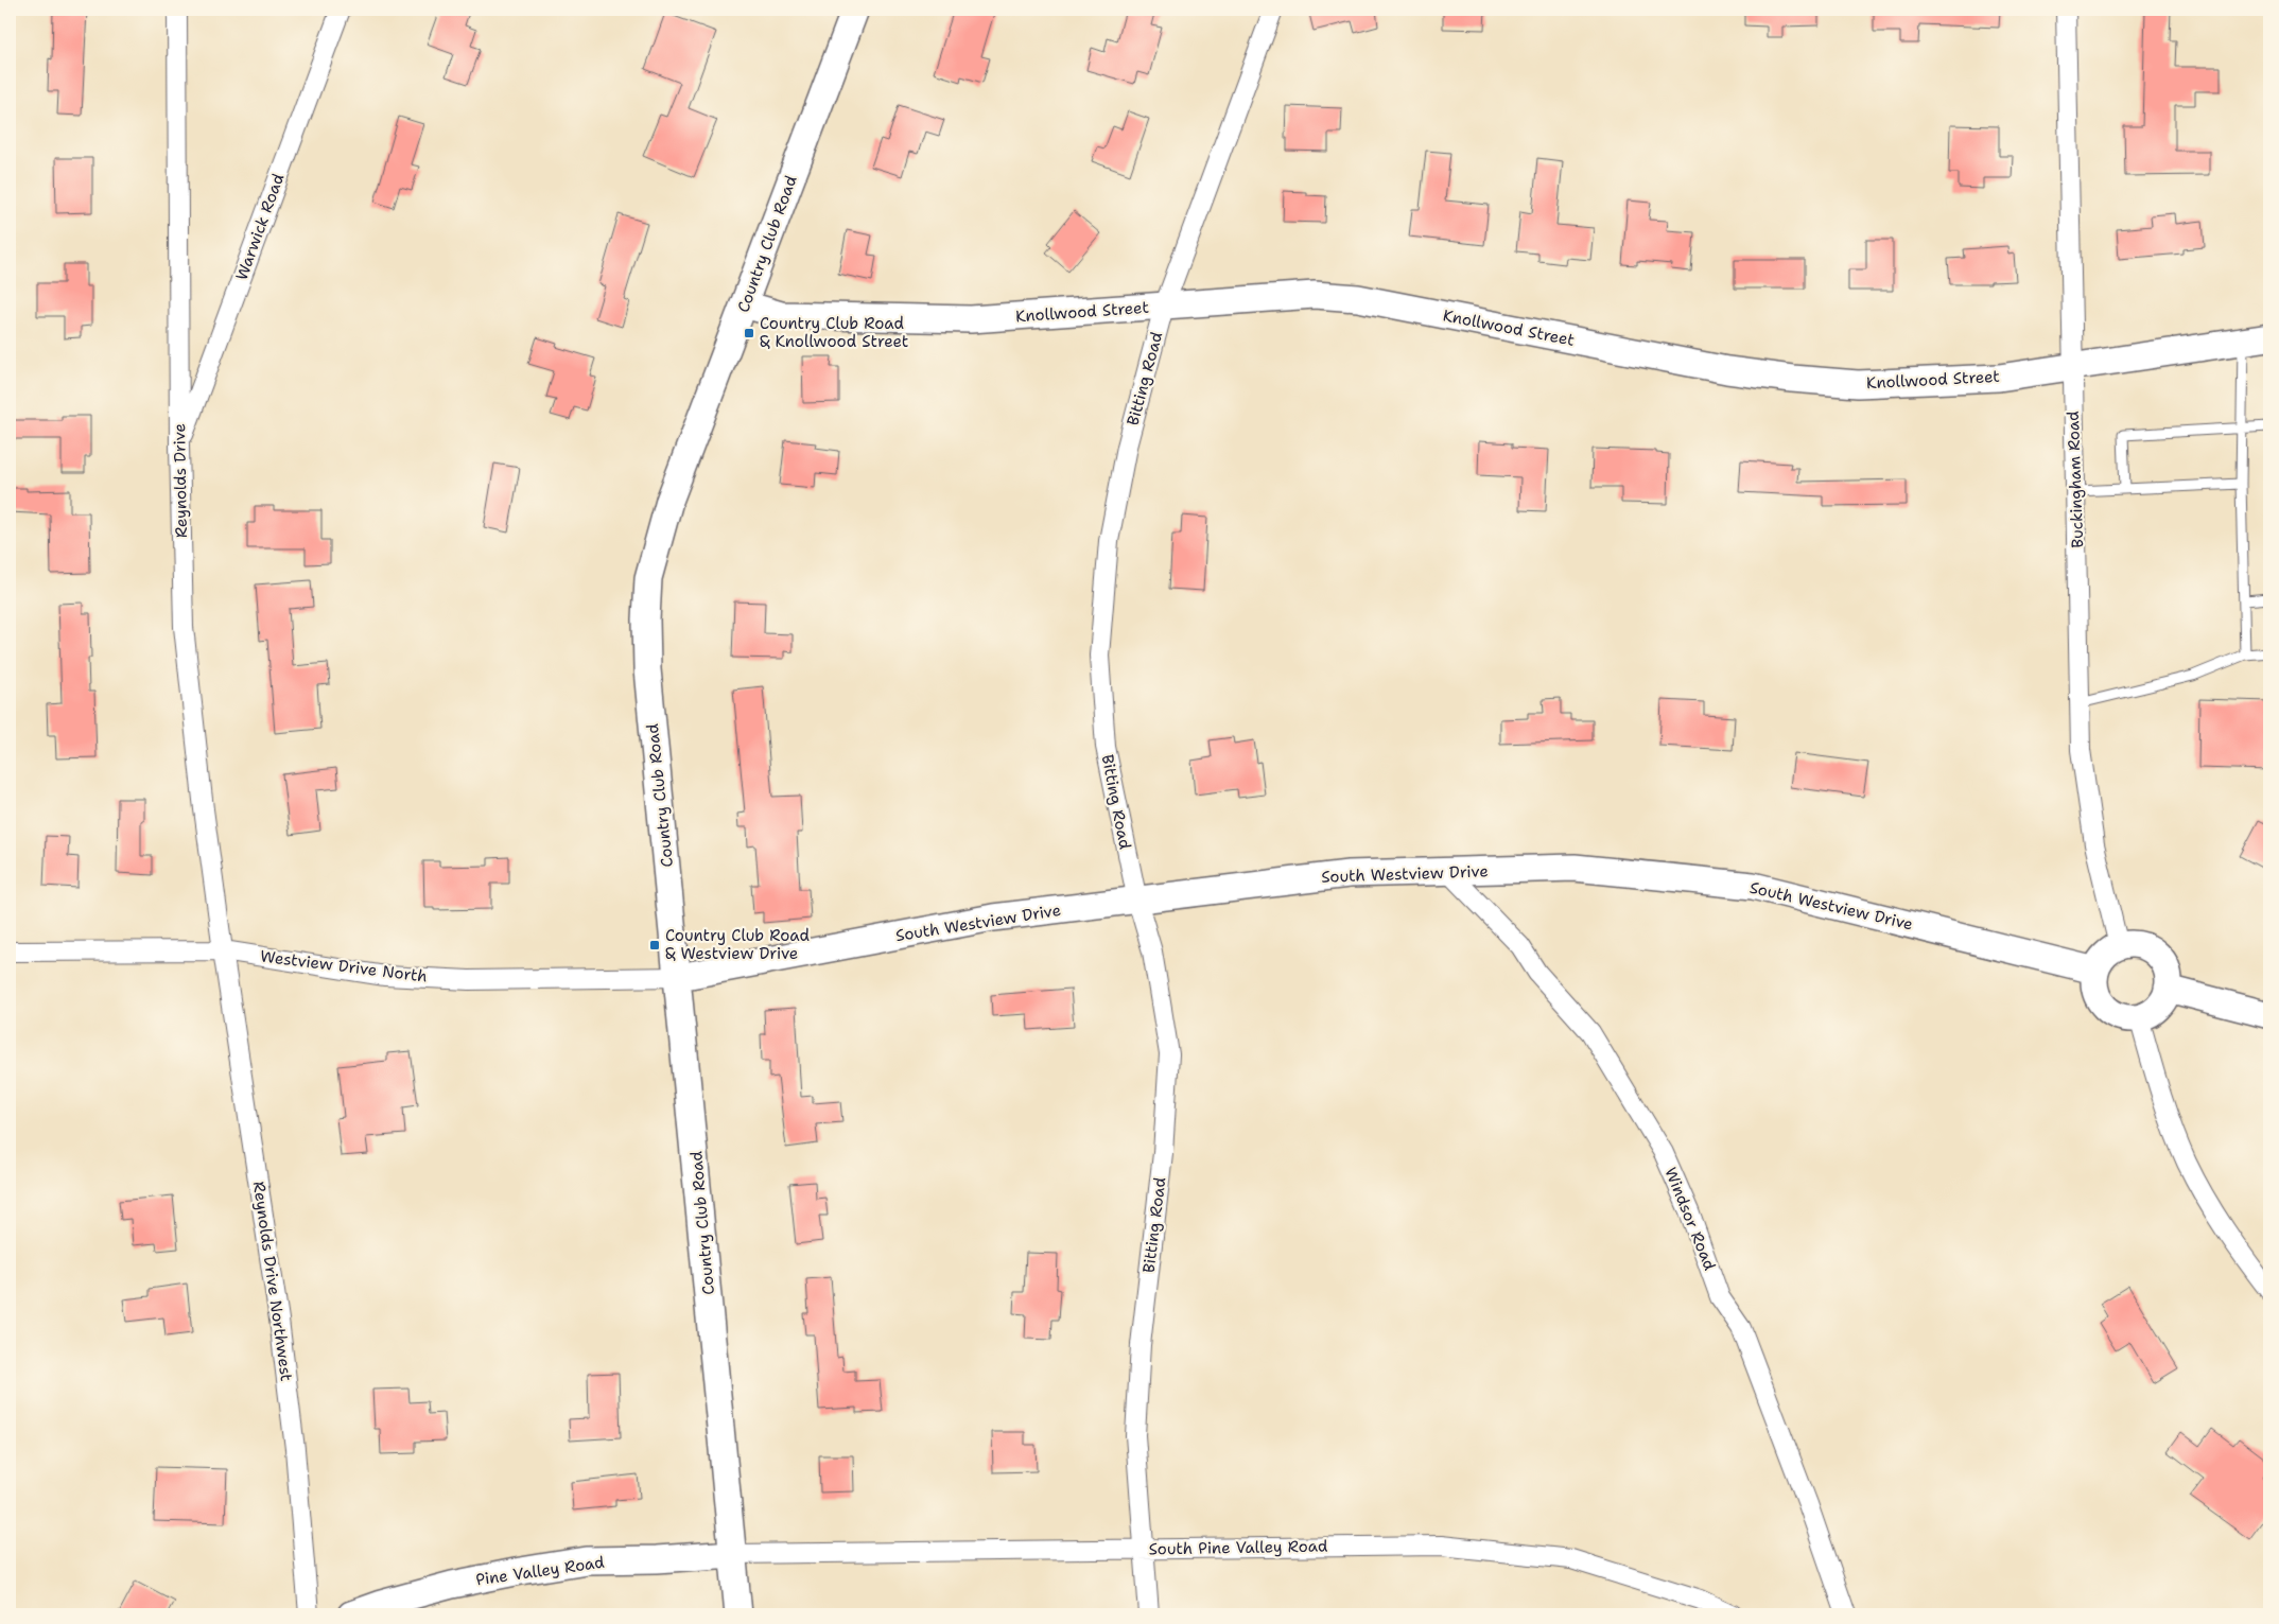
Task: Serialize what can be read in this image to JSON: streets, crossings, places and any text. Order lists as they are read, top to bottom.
{
  "streets": {
    "main road": [
      "Country Club Road",
      "Knollwood Street",
      "South Westview Drive",
      "Pine Valley Road"
    ],
    "street": [
      "Warwick Road",
      "Bitting Road",
      "Buckingham Road",
      "Reynolds Drive",
      "Westview Drive North",
      "Windsor Road",
      "Reynolds Drive Northwest",
      "South Pine Valley Road"
    ]
  },
  "crossings": [
    ["Warwick Road", "Reynolds Drive"],
    ["Country Club Road", "Knollwood Street"],
    ["Country Club Road", "South Westview Drive"],
    ["Country Club Road", "Westview Drive North"],
    ["Country Club Road", "South Pine Valley Road"],
    ["Country Club Road", "Pine Valley Road"],
    ["Knollwood Street", "Bitting Road"],
    ["Knollwood Street", "Buckingham Road"],
    ["Bitting Road", "South Westview Drive"],
    ["Bitting Road", "South Pine Valley Road"],
    ["Buckingham Road", "South Westview Drive"],
    ["Reynolds Drive", "Westview Drive North"],
    ["Reynolds Drive", "Reynolds Drive Northwest"],
    ["South Westview Drive", "Westview Drive North"],
    ["South Westview Drive", "Windsor Road"],
    ["Westview Drive North", "Reynolds Drive Northwest"],
    ["South Pine Valley Road", "Pine Valley Road"]
  ],
  "places": {
    "transit": ["Country Club Road & Knollwood Street", "Country Club Road & Westview Drive"]
  }
}
